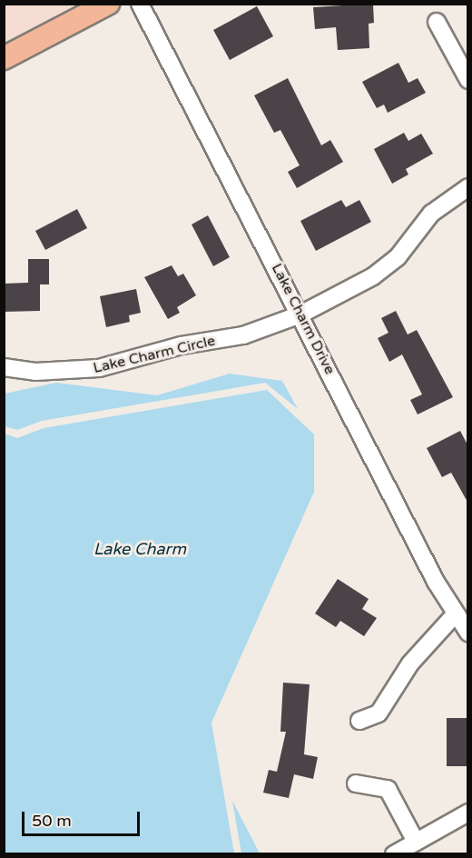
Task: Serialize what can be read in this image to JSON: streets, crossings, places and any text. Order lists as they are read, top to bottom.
{
  "streets": {
    "street": ["Lake Charm Drive", "Lake Charm Circle"]
  },
  "crossings": [
    ["Lake Charm Drive", "Lake Charm Circle"]
  ],
  "water": ["Lake Charm"],
  "scale_bar": "50 m"
}
